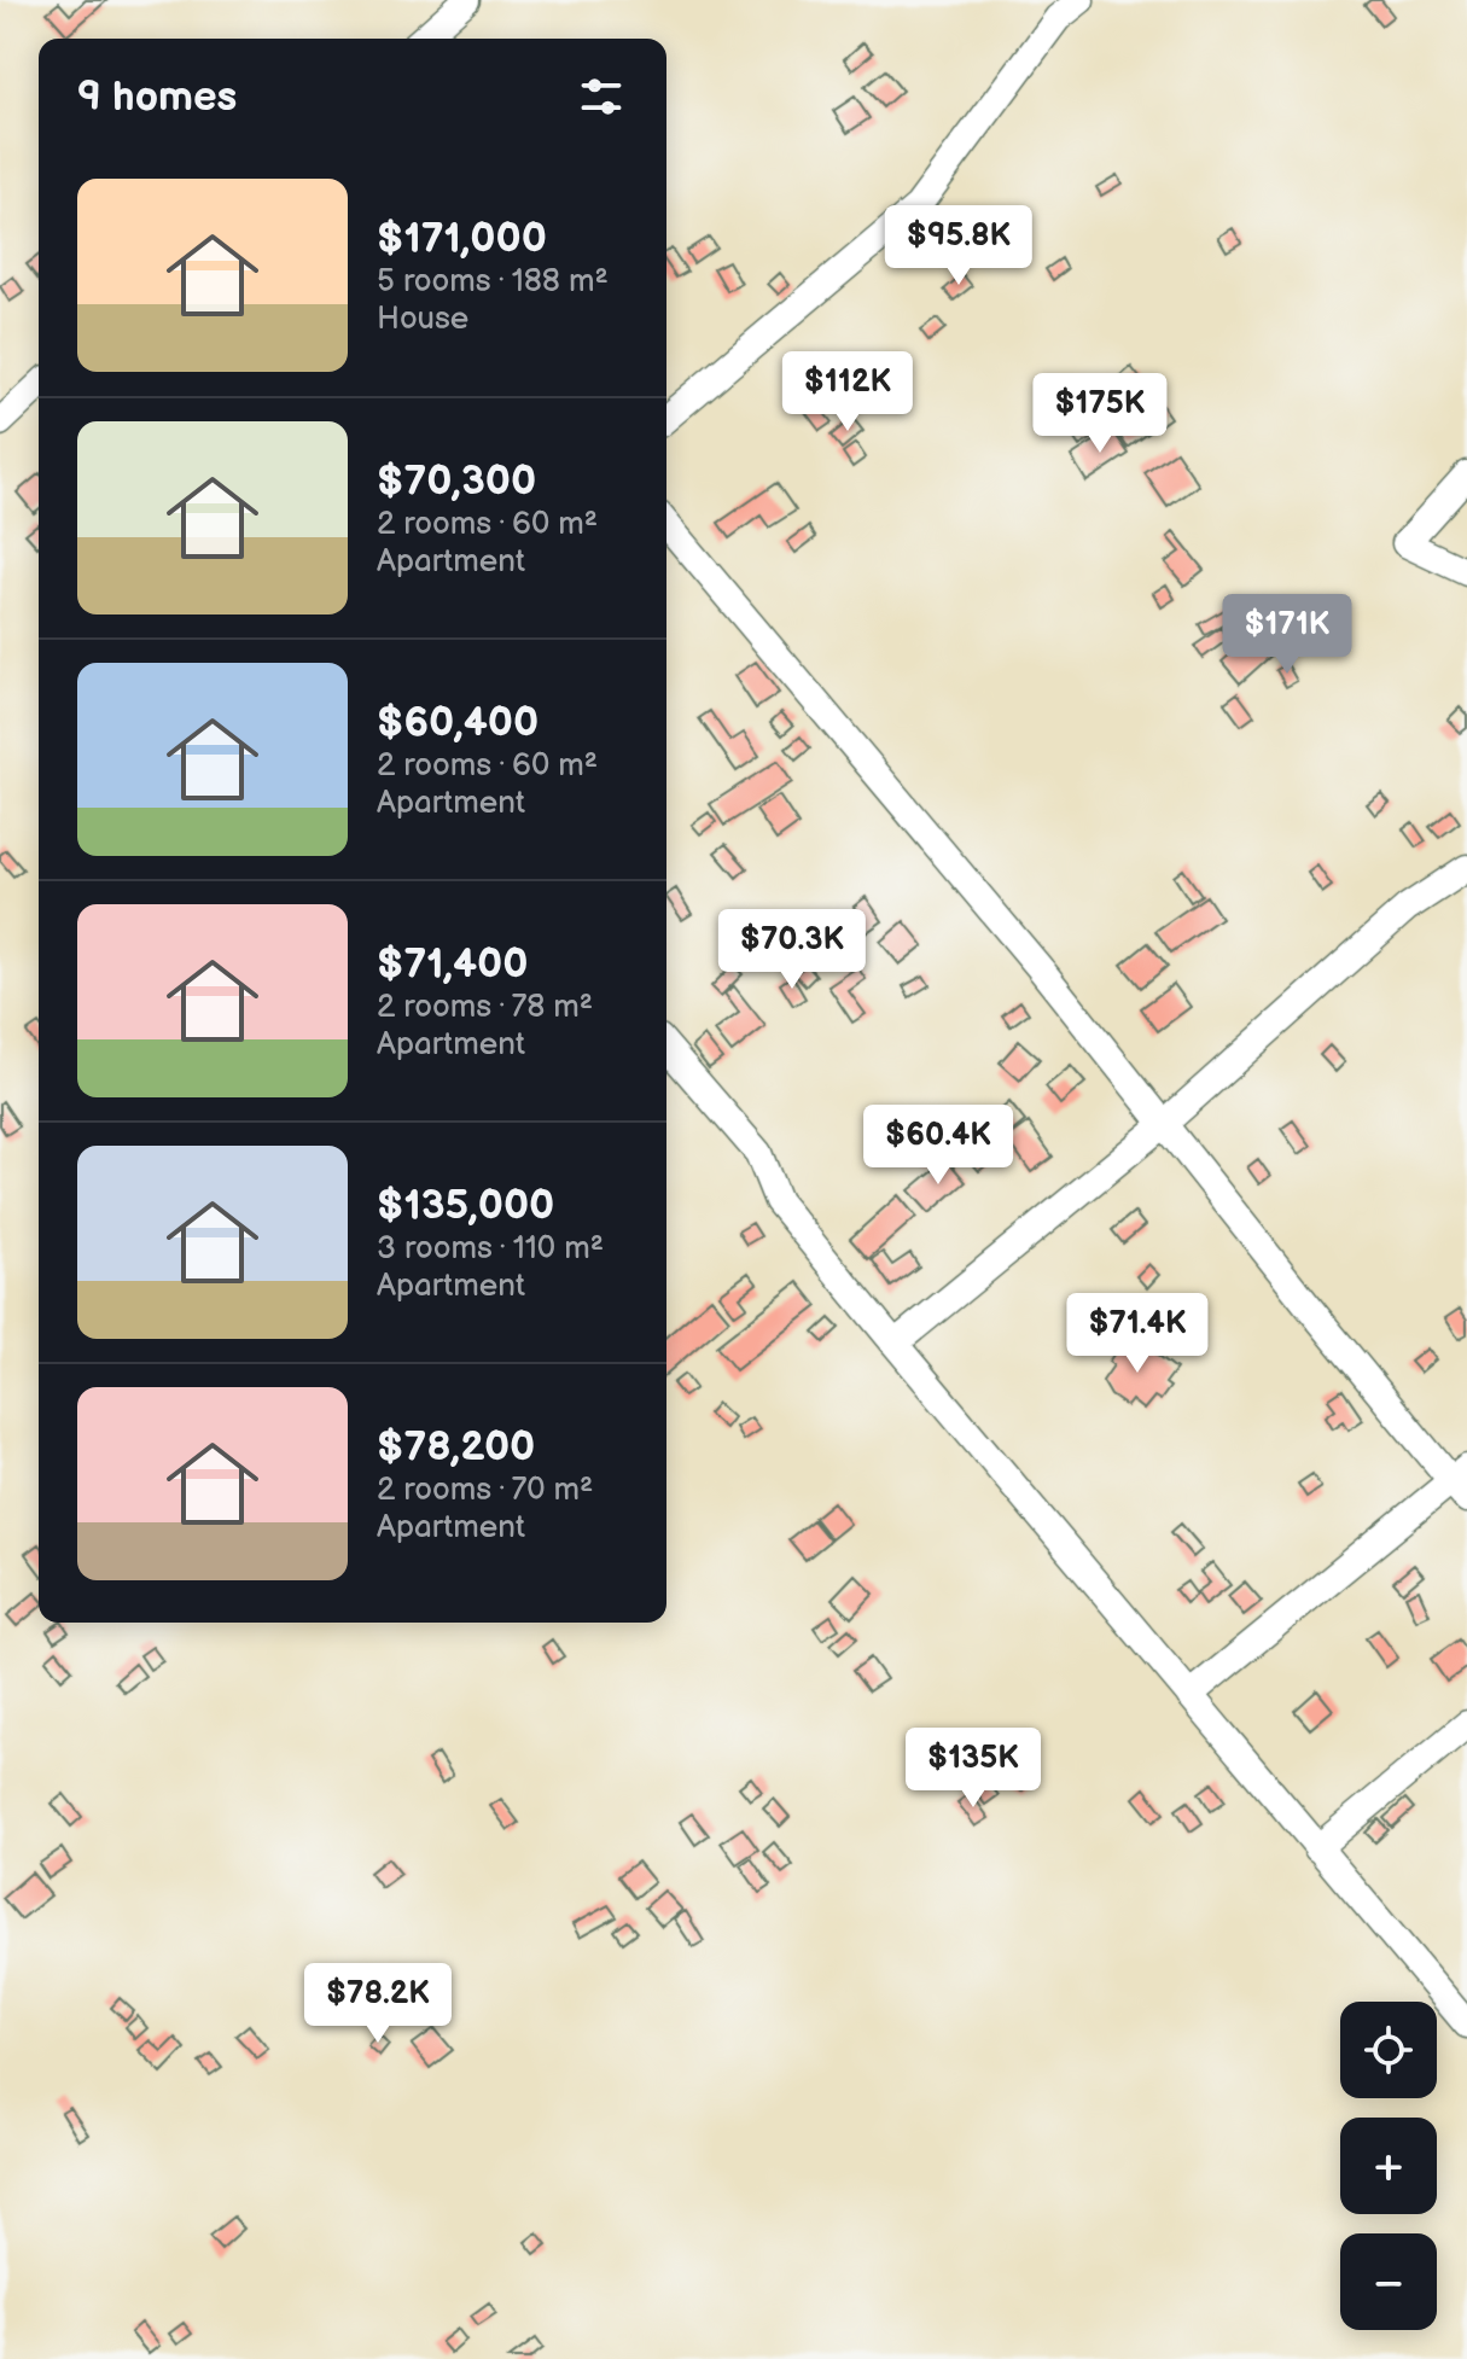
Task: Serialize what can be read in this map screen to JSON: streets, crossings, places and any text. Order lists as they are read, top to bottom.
{
  "page": {
    "heading": "9 homes",
    "list": [
      {
        "name": "$171,000",
        "note": "5 rooms · 188 m² · House"
      },
      {
        "name": "$70,300",
        "note": "2 rooms · 60 m² · Apartment"
      },
      {
        "name": "$60,400",
        "note": "2 rooms · 60 m² · Apartment"
      },
      {
        "name": "$71,400",
        "note": "2 rooms · 78 m² · Apartment"
      },
      {
        "name": "$135,000",
        "note": "3 rooms · 110 m² · Apartment"
      },
      {
        "name": "$78,200",
        "note": "2 rooms · 70 m² · Apartment"
      }
    ],
    "price": [
      "$95.8K",
      "$112K",
      "$175K",
      "$171K",
      "$70.3K",
      "$60.4K",
      "$71.4K",
      "$135K",
      "$78.2K"
    ],
    "map_buttons": ["+", "−"]
  }
}
